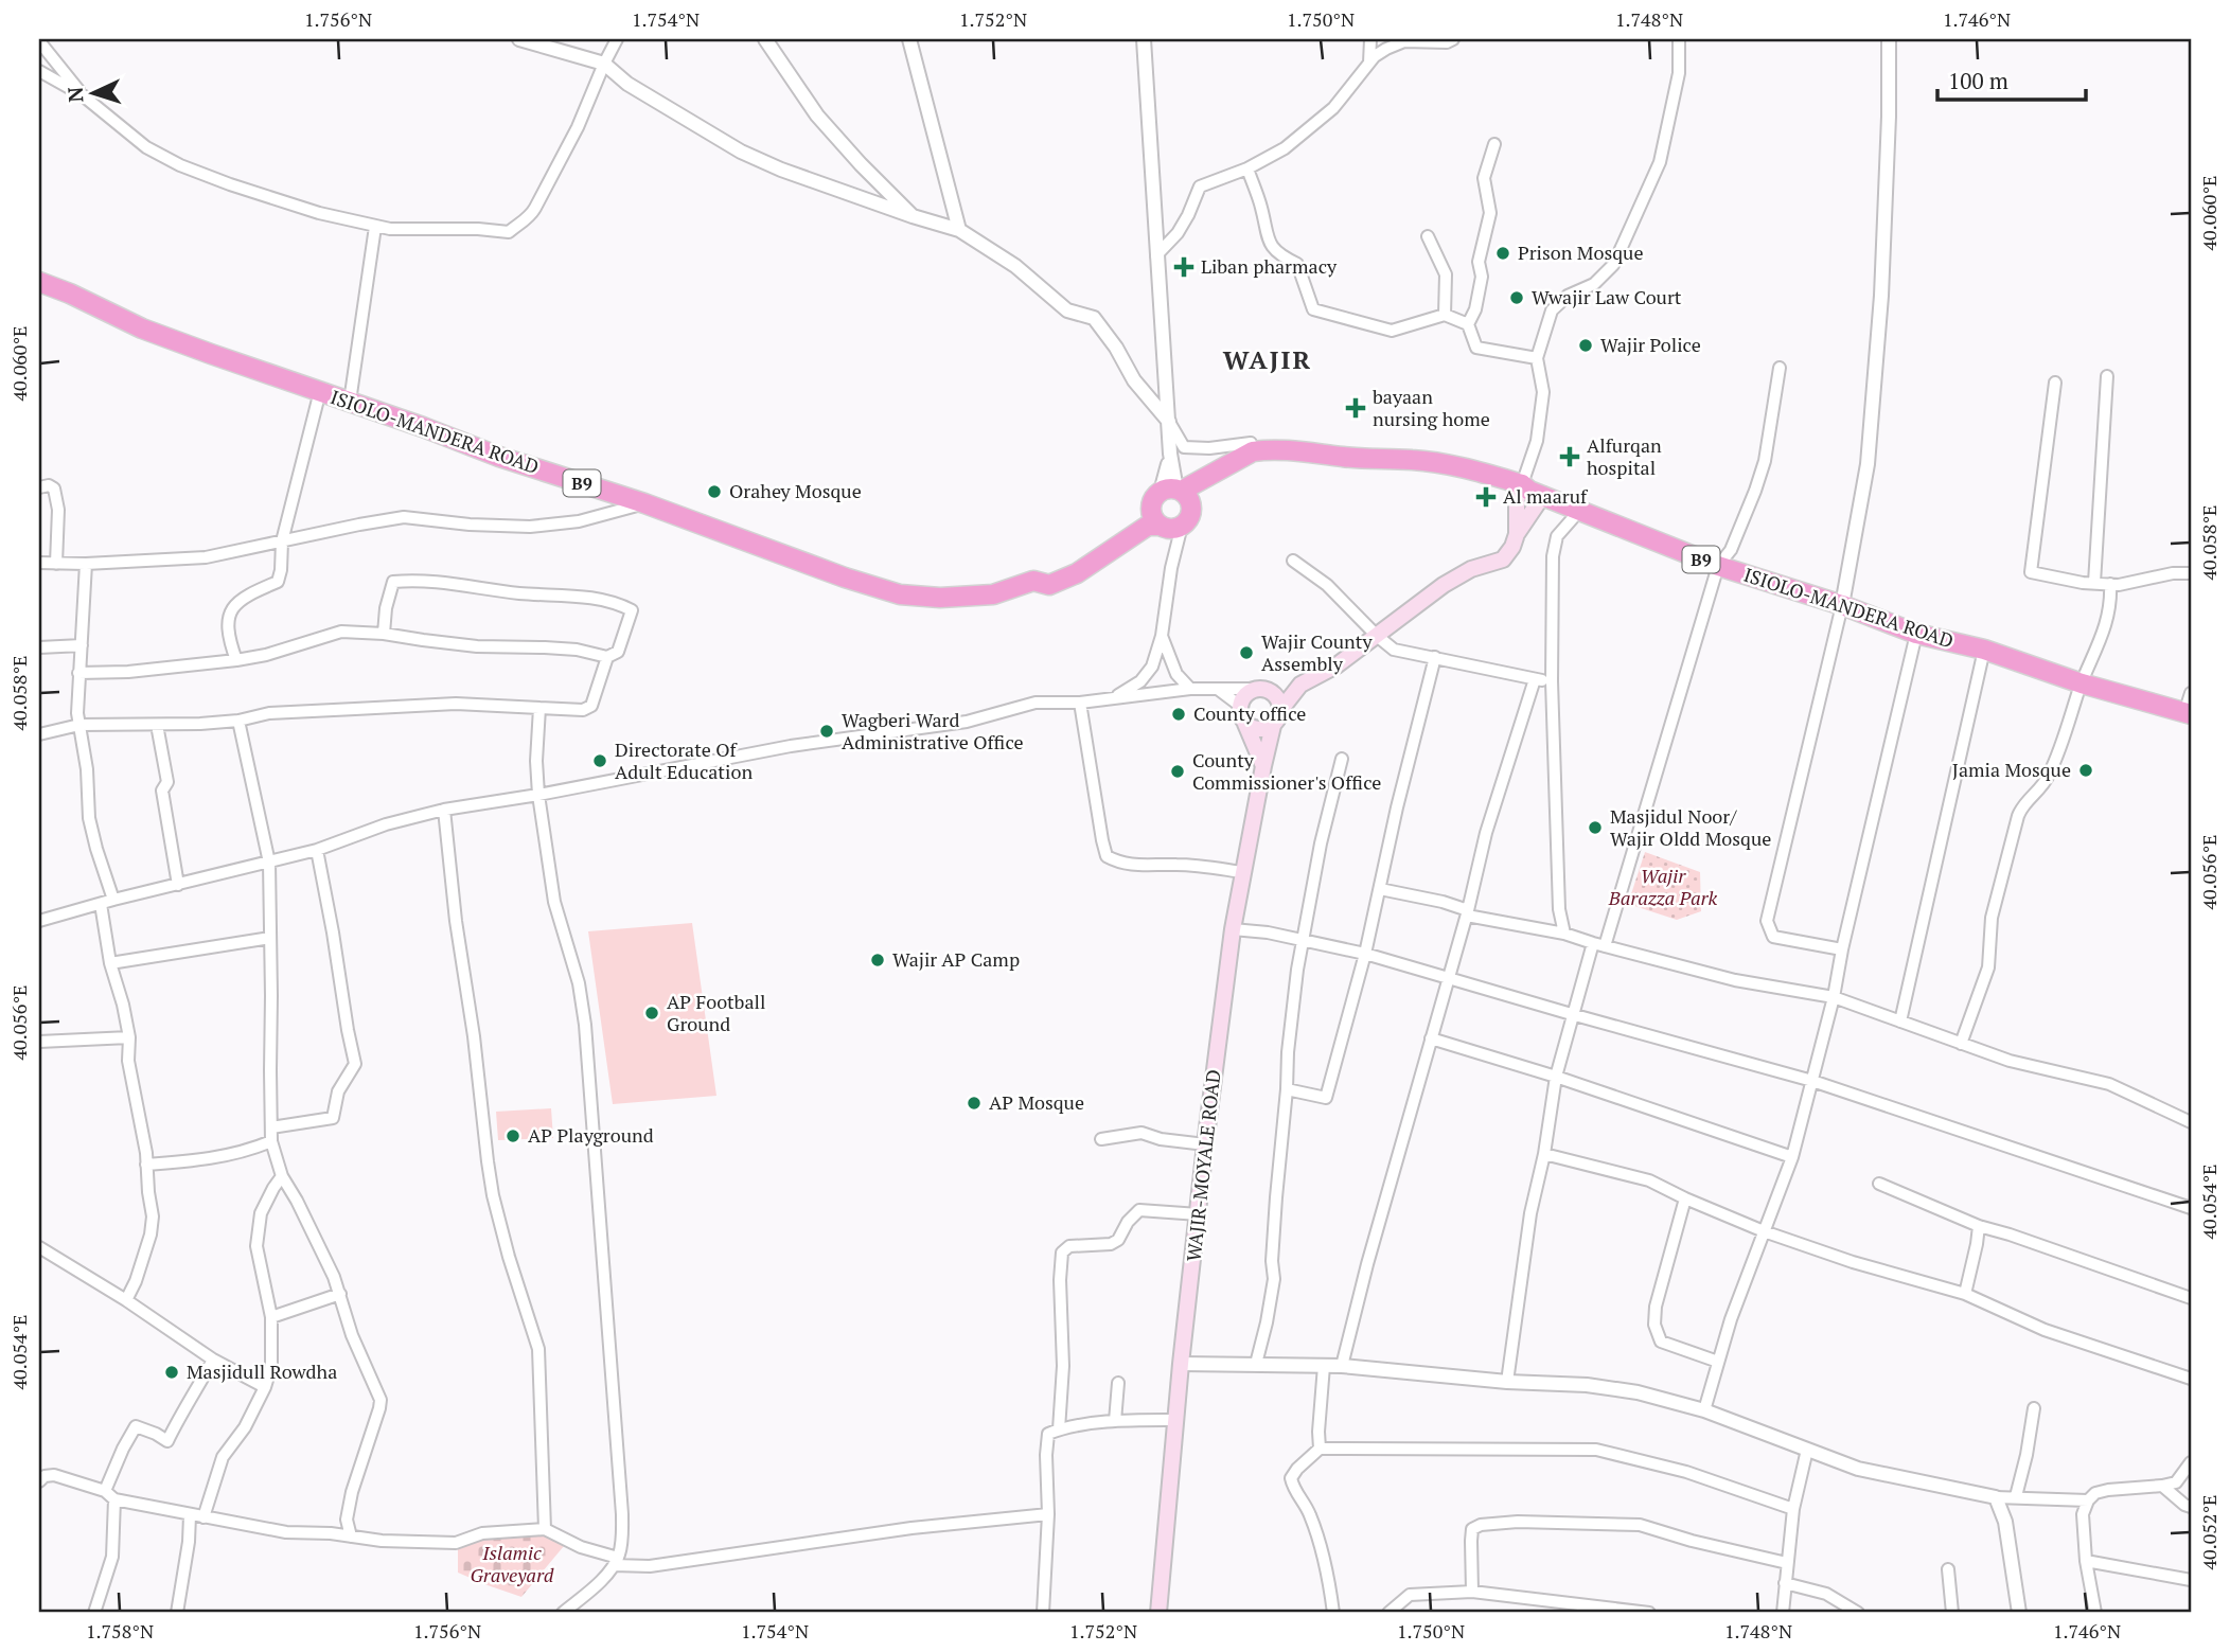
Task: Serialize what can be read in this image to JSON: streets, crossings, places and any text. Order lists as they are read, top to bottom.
{
  "streets": {
    "highway": ["ISIOLO-MANDERA ROAD", "B9"],
    "main road": ["WAJIR-MOYALE ROAD"]
  },
  "districts": ["WAJIR"],
  "parks": ["Wajir Barazza Park", "Islamic Graveyard"],
  "places": {
    "other": [
      "Prison Mosque",
      "Wwajir Law Court",
      "Wajir Police",
      "Orahey Mosque",
      "Wajir County Assembly",
      "County office",
      "Wagberi Ward Administrative Office",
      "Directorate Of Adult Education",
      "Jamia Mosque",
      "County Commissioner's Office",
      "Masjidul Noor/ Wajir Oldd Mosque",
      "Wajir AP Camp",
      "AP Football Ground",
      "AP Mosque",
      "AP Playground",
      "Masjidull Rowdha"
    ],
    "health": [
      "Liban pharmacy",
      "bayaan nursing home",
      "Alfurqan hospital",
      "Al maaruf"
    ]
  },
  "scale_bar": "100 m",
  "north": "left",
  "coordinates": [
    "1.756°N",
    "1.754°N",
    "1.752°N",
    "1.750°N",
    "1.748°N",
    "1.746°N",
    "40.060°E",
    "40.058°E",
    "40.056°E",
    "40.054°E",
    "40.052°E",
    "1.758°N"
  ]
}
